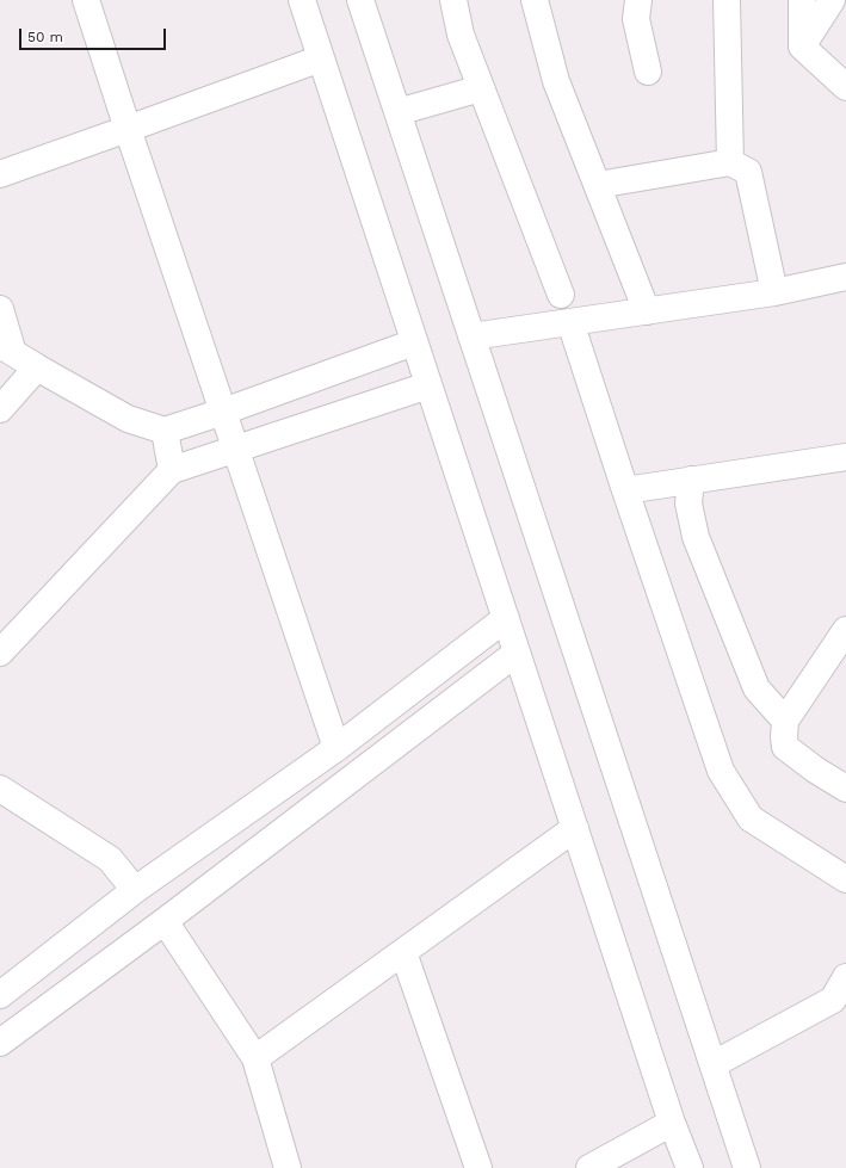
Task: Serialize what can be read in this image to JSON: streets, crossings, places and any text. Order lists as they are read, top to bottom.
{
  "scale_bar": "50 m"
}
